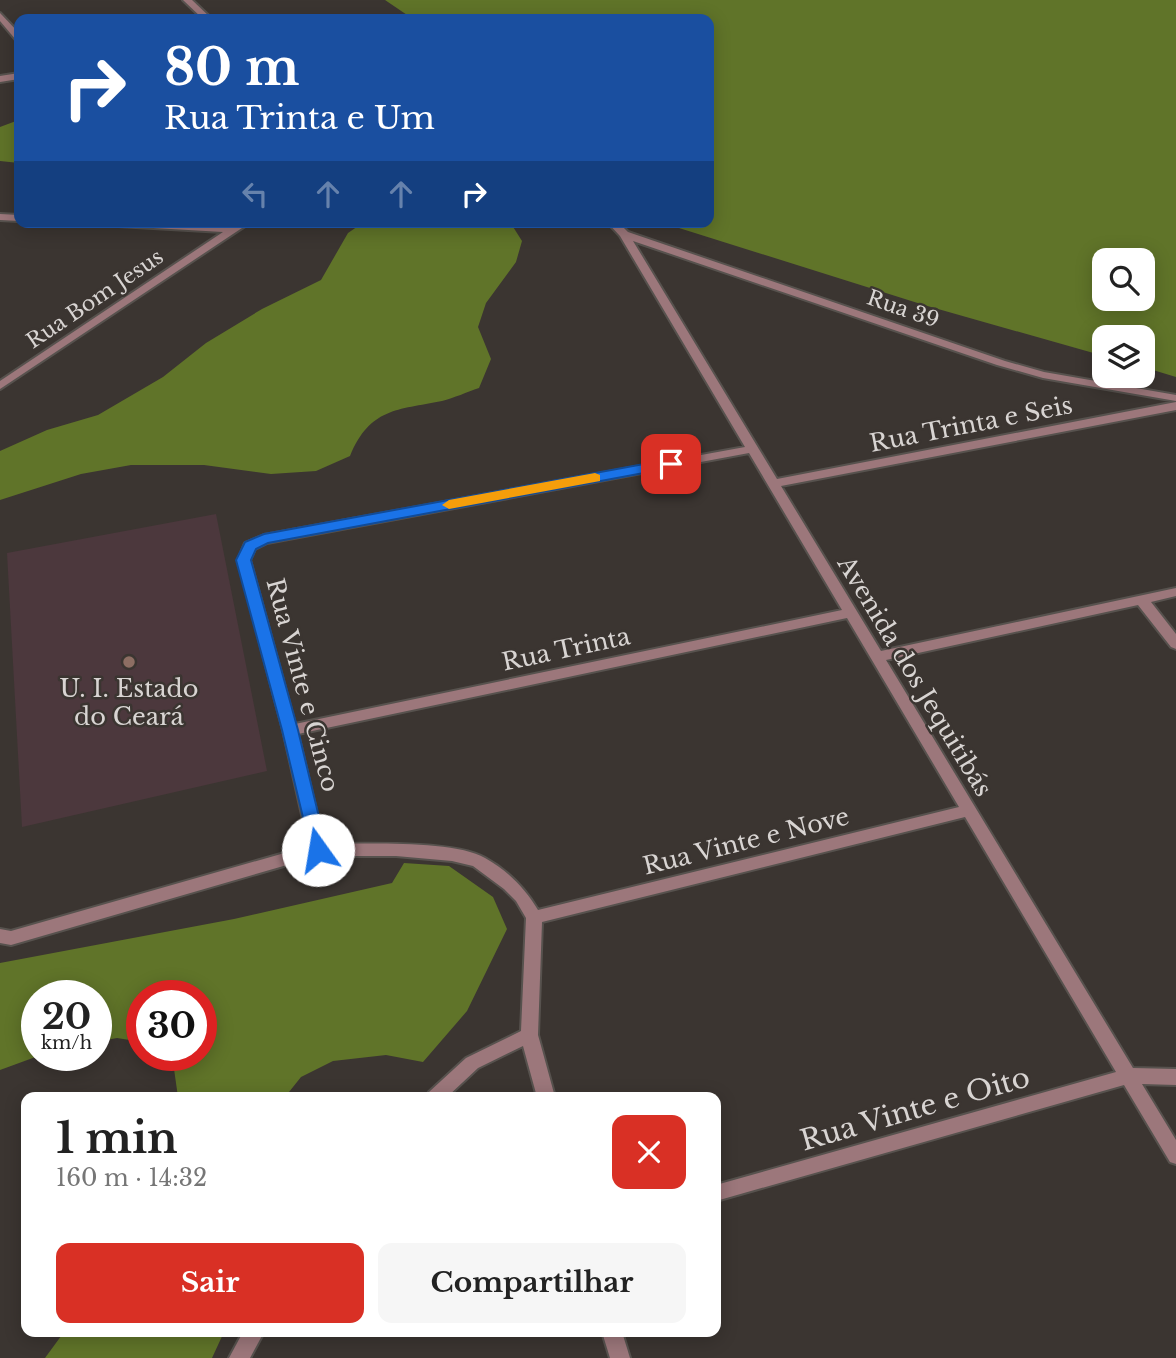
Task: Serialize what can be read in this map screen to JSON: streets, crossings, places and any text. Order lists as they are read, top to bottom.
{
  "streets": {
    "street": [
      "Rua Bom Jesus",
      "Rua 39",
      "Rua Trinta e Seis",
      "Rua Trinta",
      "Avenida dos Jequitibás",
      "Rua Vinte e Cinco",
      "Rua Vinte e Nove",
      "Rua Vinte e Oito"
    ]
  },
  "crossings": [
    ["Rua 39", "Avenida dos Jequitibás"],
    ["Rua Trinta e Seis", "Avenida dos Jequitibás"],
    ["Rua Trinta", "Avenida dos Jequitibás"],
    ["Rua Trinta", "Rua Vinte e Cinco"],
    ["Avenida dos Jequitibás", "Rua Vinte e Cinco"],
    ["Avenida dos Jequitibás", "Rua Vinte e Nove"],
    ["Avenida dos Jequitibás", "Rua Vinte e Oito"]
  ],
  "places": ["U. I. Estado do Ceará"],
  "page": {
    "turn": ["80 m", "Rua Trinta e Um"],
    "speed": "20 km/h",
    "limit": "30",
    "heading": ["1 min", "160 m · 14:32"],
    "buttons": ["Sair", "Compartilhar"]
  }
}
